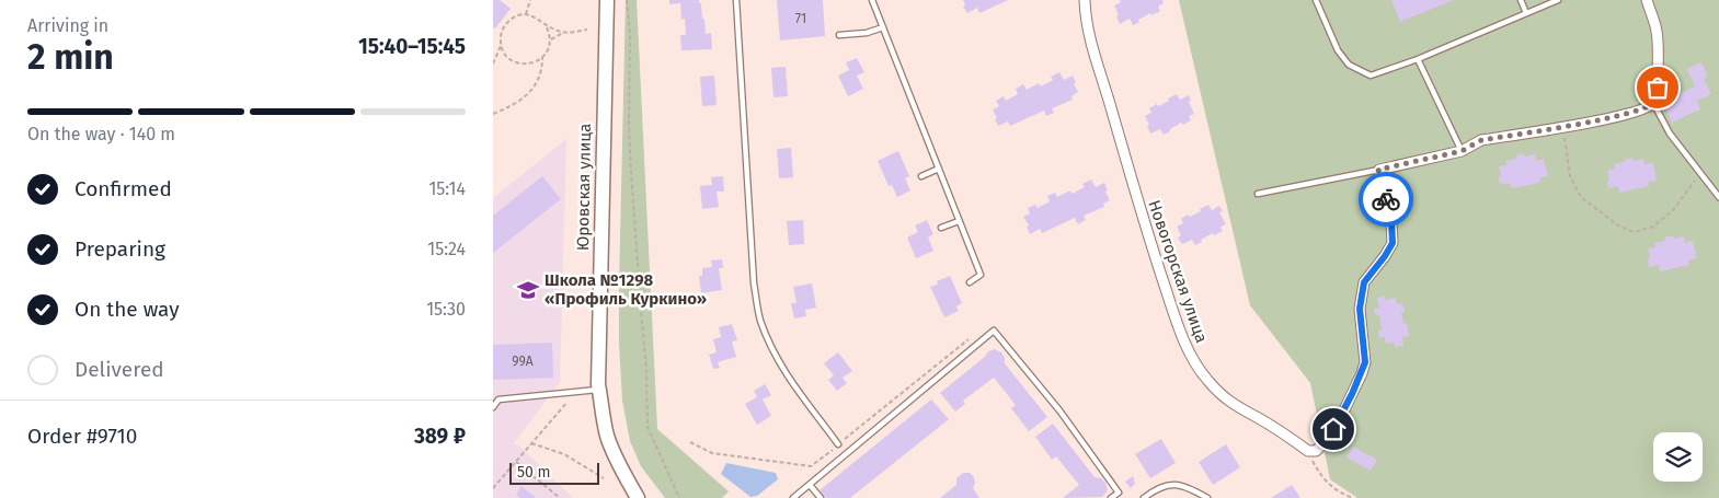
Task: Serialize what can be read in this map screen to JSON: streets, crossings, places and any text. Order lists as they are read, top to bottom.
{
  "streets": {
    "street": ["Юровская улица", "Новогорская улица"]
  },
  "places": {
    "school or university": ["Школа №1298 «Профиль Куркино»"]
  },
  "house_numbers": ["71", "99А"],
  "scale_bar": "50 m",
  "page": {
    "heading": ["2 min", "Arriving in", "15:40–15:45"],
    "panel": ["Order #9710", "389 ₽"],
    "bar": "On the way · 140 m",
    "list": [
      ["Confirmed", "15:14"],
      ["Preparing", "15:24"],
      ["On the way", "15:30"],
      "Delivered"
    ],
    "scale": "50 m"
  }
}
